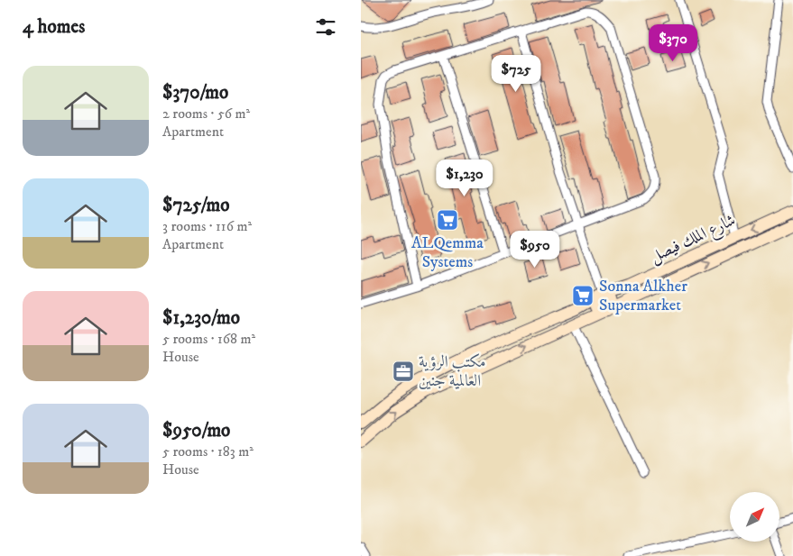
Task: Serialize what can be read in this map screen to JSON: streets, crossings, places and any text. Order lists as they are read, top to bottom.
{
  "streets": {
    "main road": ["شارع الملك فيصل"]
  },
  "places": {
    "supermarket": ["ALQemma Systems", "Sonna Alkher Supermarket"],
    "office": ["مكتب الرؤية العالمية جنين"]
  },
  "north": "top right",
  "page": {
    "heading": "4 homes",
    "price": [
      "$370",
      "$725",
      "$1,230",
      "$950"
    ],
    "list": [
      {
        "name": "$370/mo",
        "note": "2 rooms · 56 m² · Apartment"
      },
      {
        "name": "$725/mo",
        "note": "3 rooms · 116 m² · Apartment"
      },
      {
        "name": "$1,230/mo",
        "note": "5 rooms · 168 m² · House"
      },
      {
        "name": "$950/mo",
        "note": "5 rooms · 183 m² · House"
      }
    ]
  }
}
